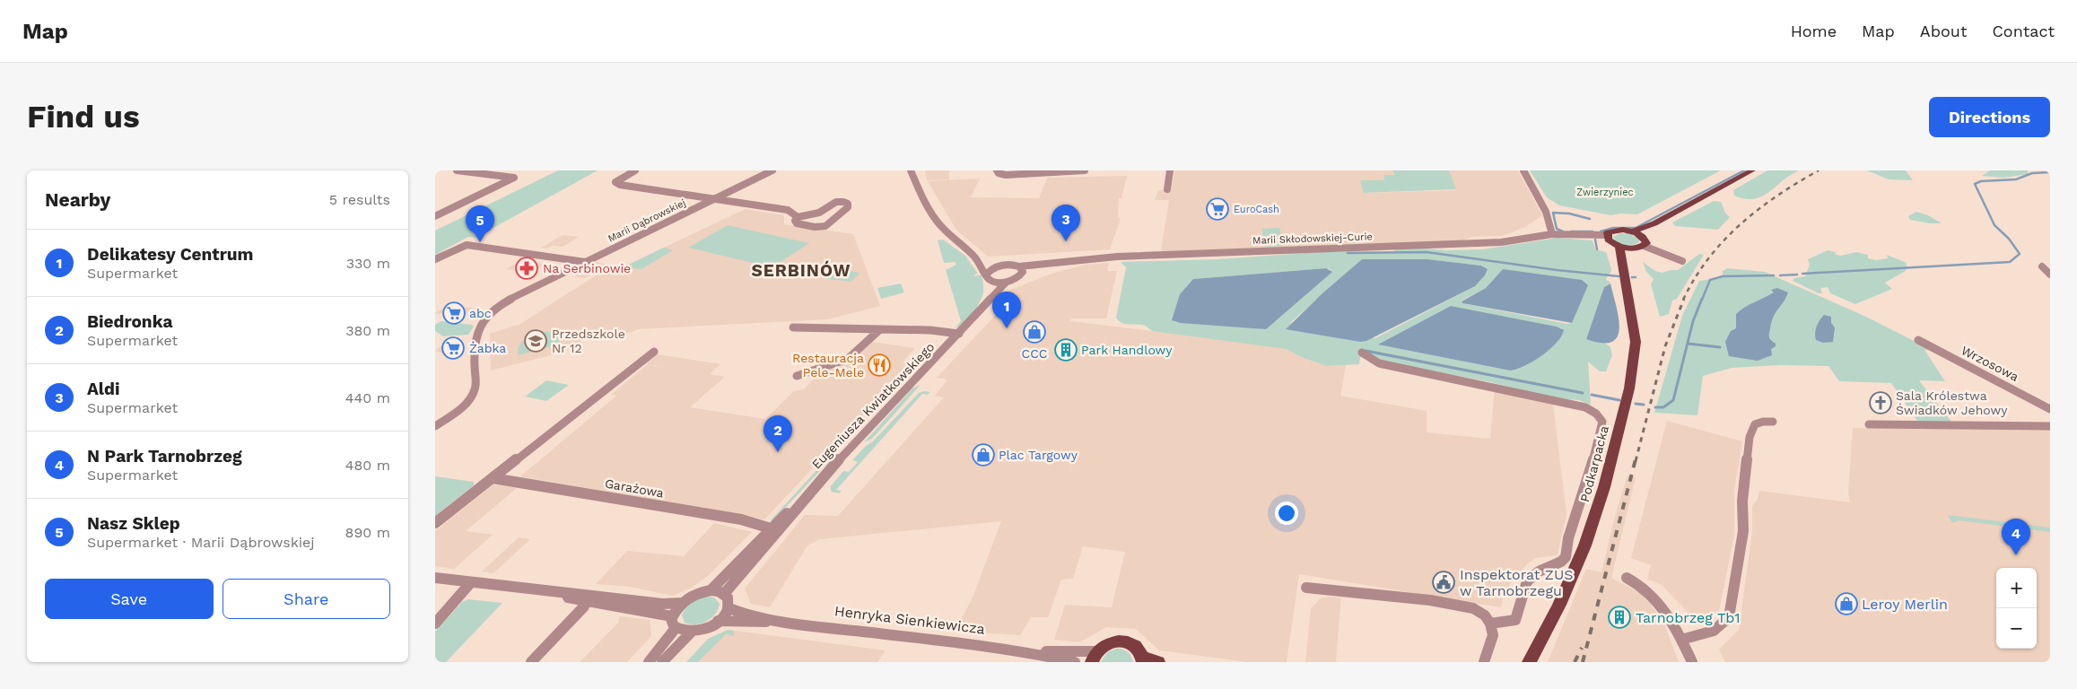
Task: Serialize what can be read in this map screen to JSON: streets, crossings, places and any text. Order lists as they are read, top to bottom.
{
  "streets": {
    "main road": ["Podkarpacka"],
    "street": [
      "Marii Dąbrowskiej",
      "Marii Skłodowskiej-Curie",
      "Wrzosowa",
      "Eugeniusza Kwiatkowskiego",
      "Garażowa",
      "Henryka Sienkiewicza"
    ]
  },
  "crossings": [
    ["Marii Skłodowskiej-Curie", "Eugeniusza Kwiatkowskiego"]
  ],
  "districts": ["SERBINÓW"],
  "parks": ["Zwierzyniec"],
  "places": {
    "supermarket": ["EuroCash", "abc", "Żabka"],
    "pharmacy": ["Na Serbinowie"],
    "shop": ["CCC", "Plac Targowy", "Leroy Merlin"],
    "school or university": ["Przedszkole Nr 12"],
    "building": ["Park Handlowy", "Tarnobrzeg Tb1"],
    "restaurant": ["Restauracja Pele-Mele"],
    "church": ["Sala Królestwa Świadków Jehowy"],
    "public building": ["Inspektorat ZUS w Tarnobrzegu"]
  },
  "page": {
    "header": "Map",
    "nav": [
      "Home",
      "Map",
      "About",
      "Contact"
    ],
    "buttons": [
      "Directions",
      ["Save", "Share"]
    ],
    "title": "Find us",
    "heading": ["Nearby", "5 results"],
    "pins": [
      "3",
      "5",
      "1",
      "2",
      "4"
    ],
    "list": [
      {
        "mark": "1",
        "name": "Delikatesy Centrum",
        "note": "Supermarket",
        "value": "330 m"
      },
      {
        "mark": "2",
        "name": "Biedronka",
        "note": "Supermarket",
        "value": "380 m"
      },
      {
        "mark": "3",
        "name": "Aldi",
        "note": "Supermarket",
        "value": "440 m"
      },
      {
        "mark": "4",
        "name": "N Park Tarnobrzeg",
        "note": "Supermarket",
        "value": "480 m"
      },
      {
        "mark": "5",
        "name": "Nasz Sklep",
        "note": "Supermarket · Marii Dąbrowskiej",
        "value": "890 m"
      }
    ],
    "map_buttons": ["+", "−"]
  }
}
